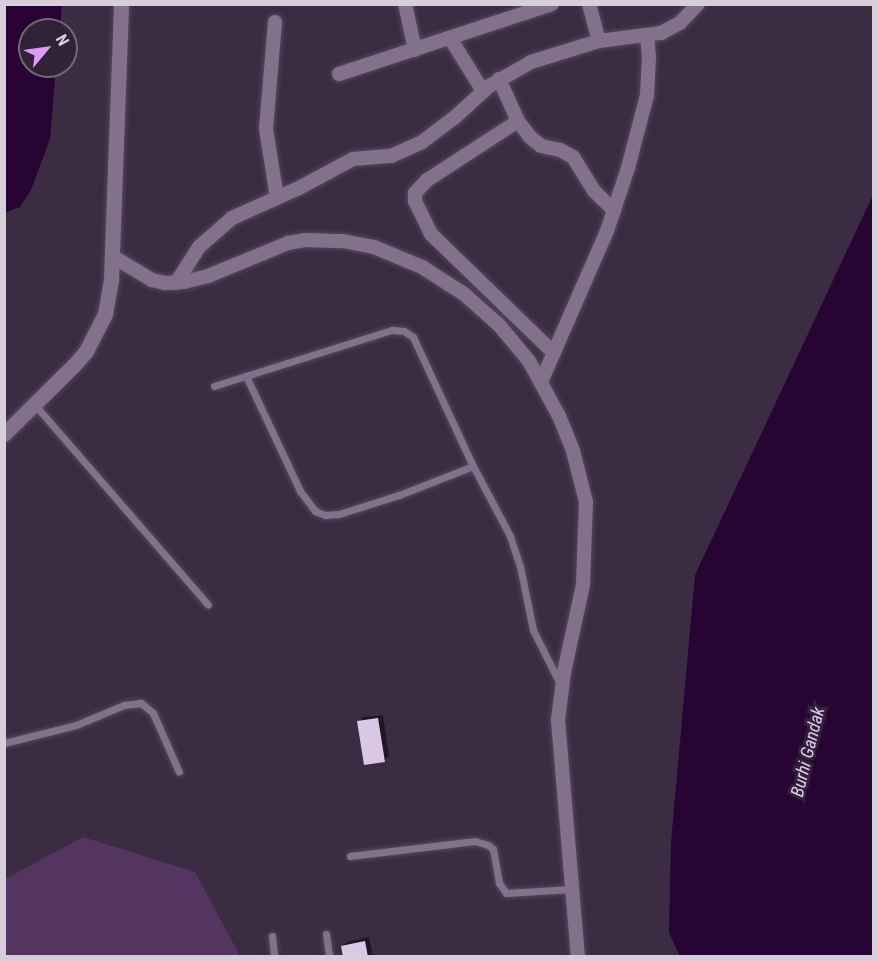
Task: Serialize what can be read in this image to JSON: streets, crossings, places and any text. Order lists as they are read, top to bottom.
{
  "water": ["Burhi Gandak"],
  "north": "top right"
}
